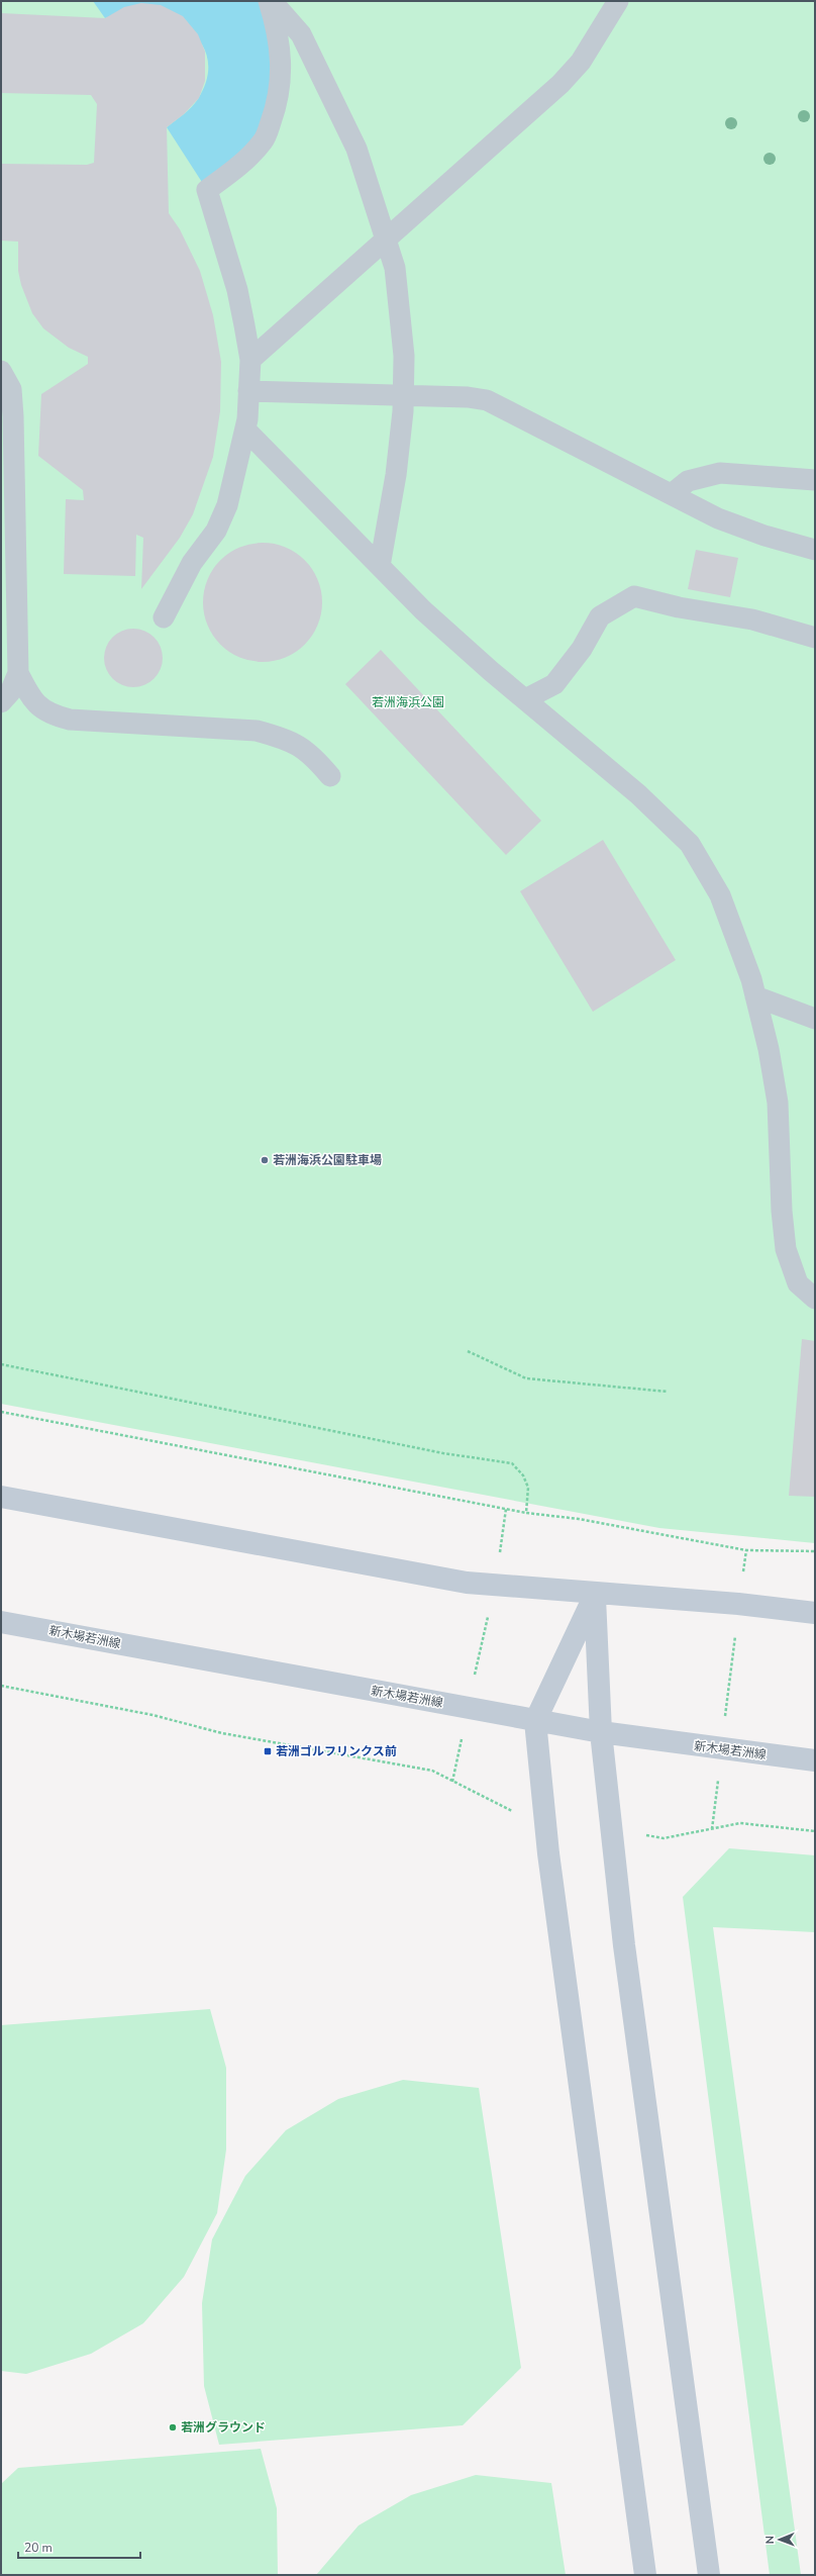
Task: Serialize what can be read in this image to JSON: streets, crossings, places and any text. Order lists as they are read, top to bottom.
{
  "streets": {
    "street": ["新木場若洲線"]
  },
  "parks": ["若洲海浜公園"],
  "places": {
    "other": ["若洲海浜公園駐車場", "若洲グラウンド"],
    "transit": ["若洲ゴルフリンクス前"]
  },
  "scale_bar": "20 m",
  "north": "left"
}
